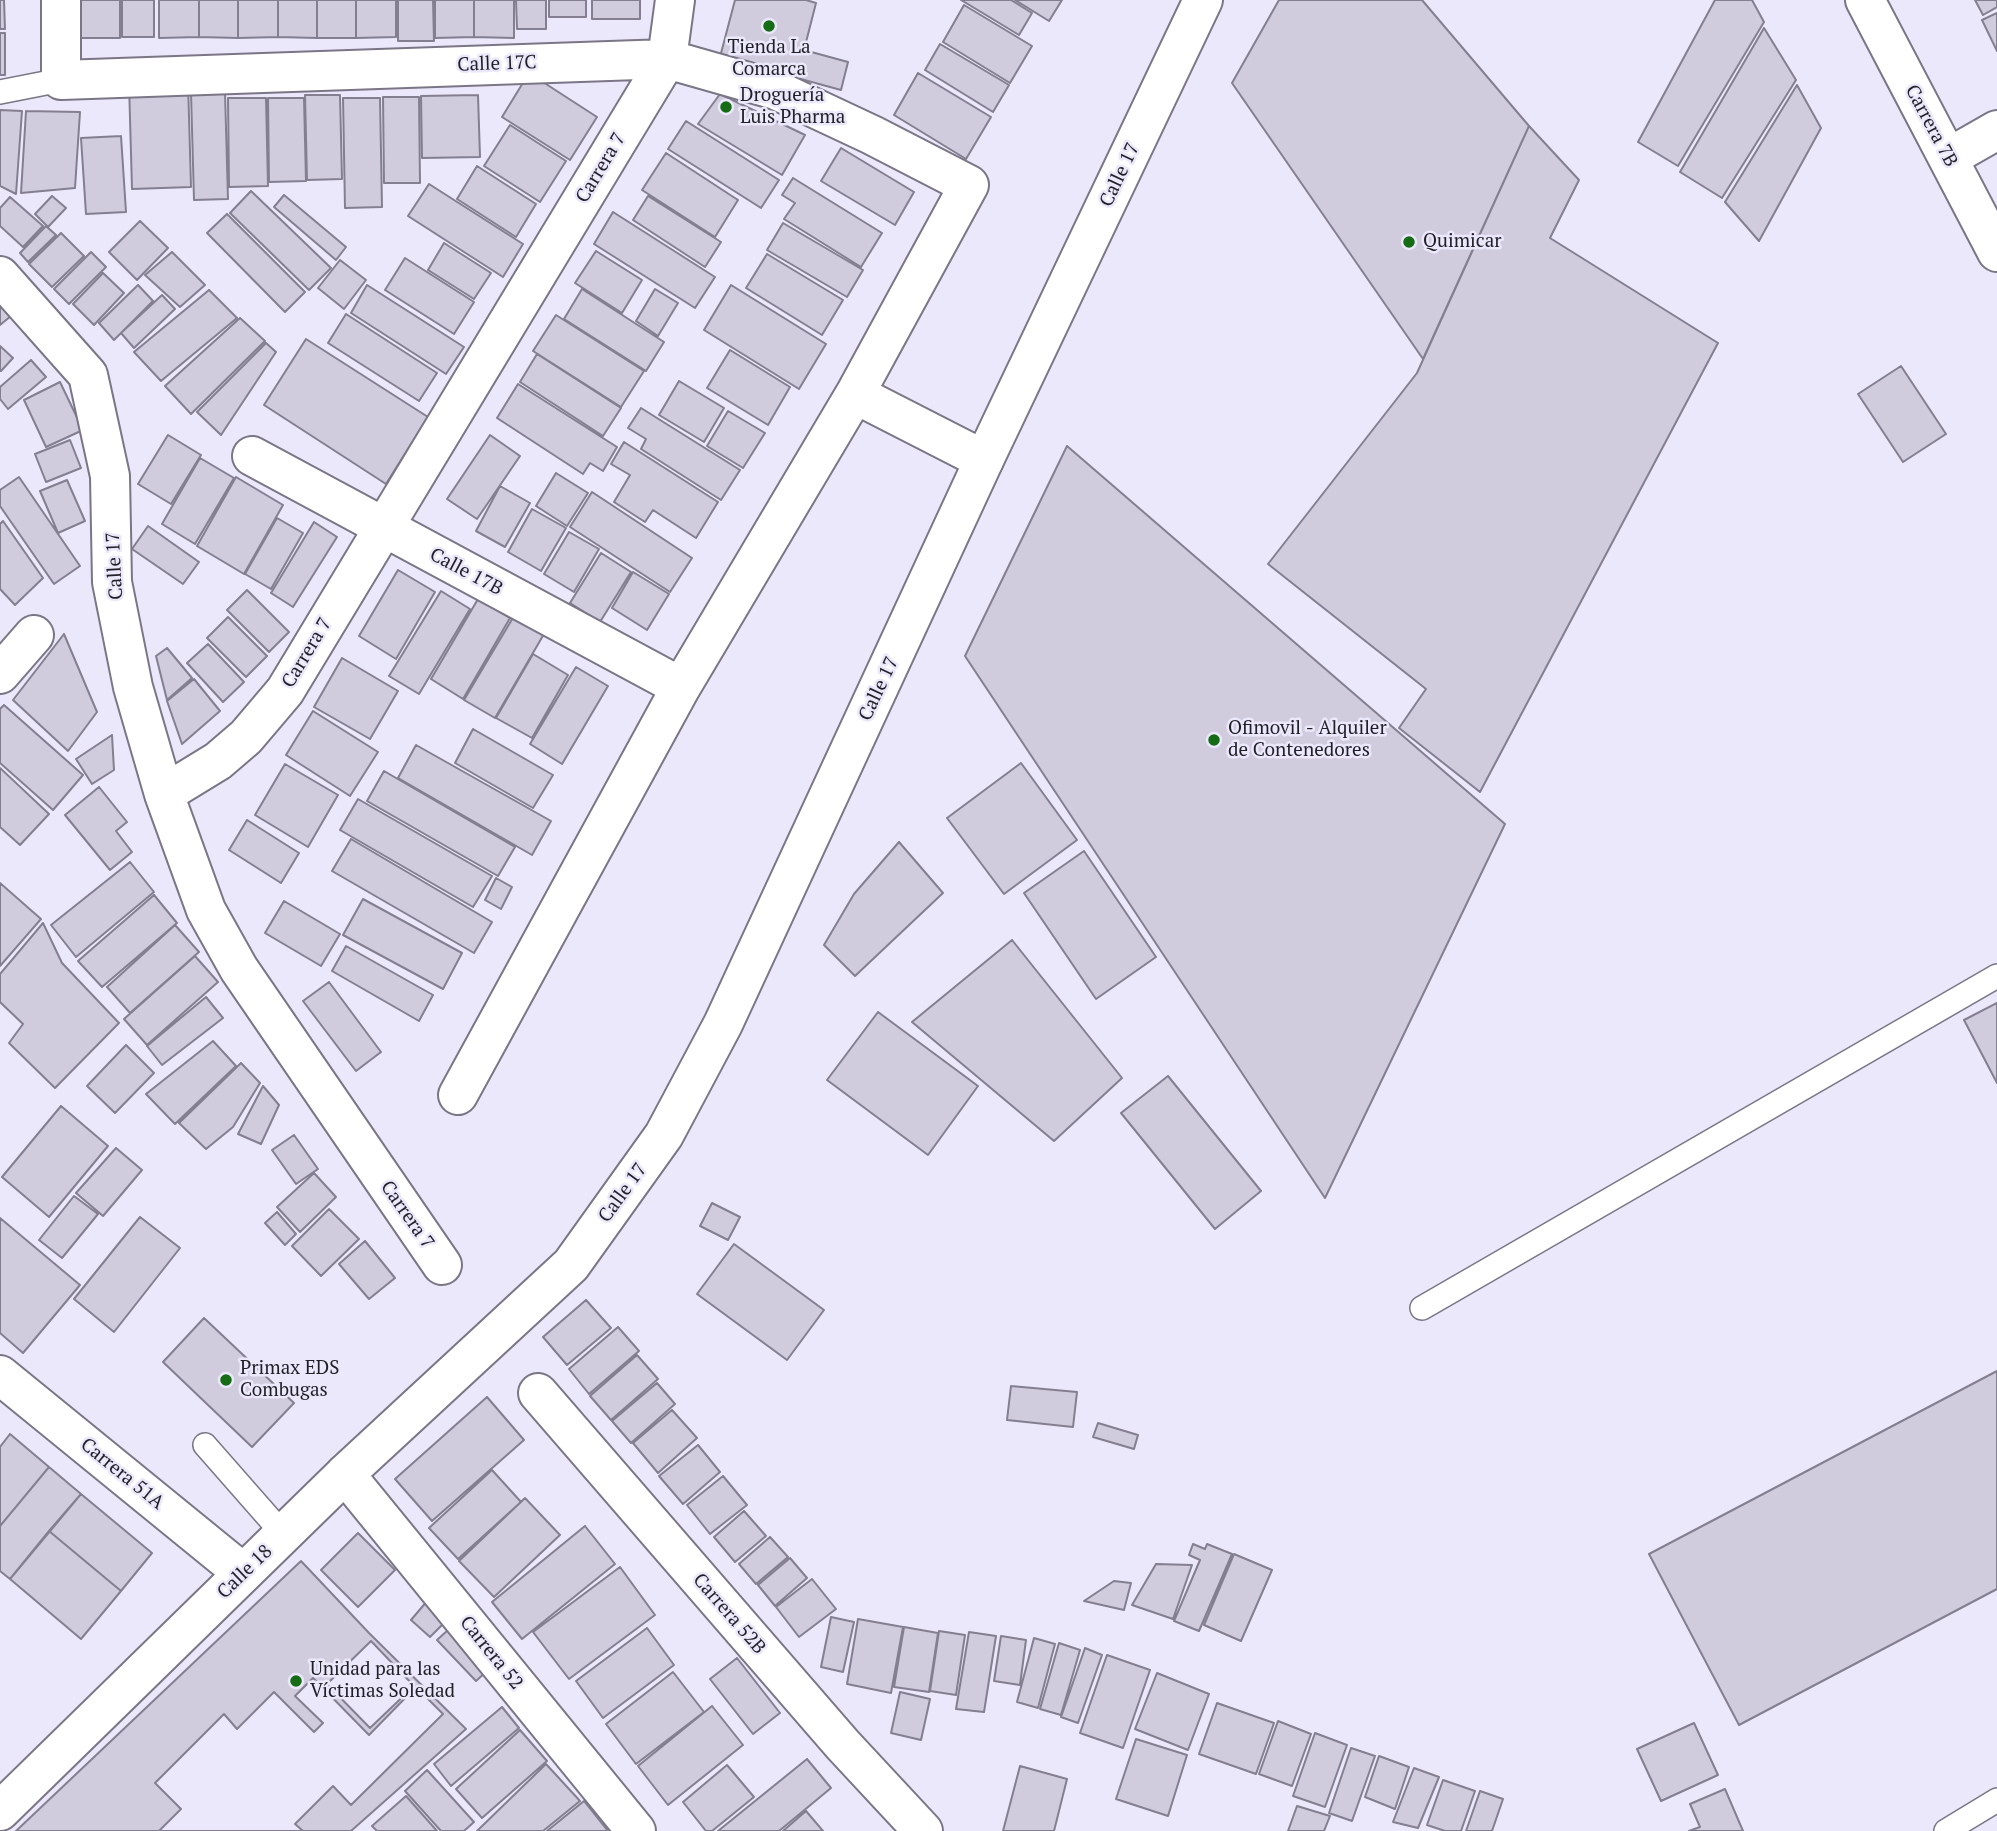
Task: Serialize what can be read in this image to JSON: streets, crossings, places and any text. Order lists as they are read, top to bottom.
{
  "streets": {
    "street": [
      "Calle 17C",
      "Carrera 7B",
      "Carrera 7",
      "Calle 17",
      "Calle 17B",
      "Carrera 51A",
      "Calle 18",
      "Carrera 52B",
      "Carrera 52"
    ]
  },
  "crossings": [
    ["Calle 17C", "Carrera 7"],
    ["Carrera 7", "Calle 17"],
    ["Carrera 7", "Calle 17B"],
    ["Calle 17", "Calle 18"],
    ["Carrera 51A", "Calle 18"],
    ["Calle 18", "Carrera 52"]
  ],
  "places": [
    "Tienda La Comarca",
    "Droguería Luis Pharma",
    "Quimicar",
    "Ofimovil - Alquiler de Contenedores",
    "Primax EDS Combugas",
    "Unidad para las Víctimas Soledad"
  ]
}
